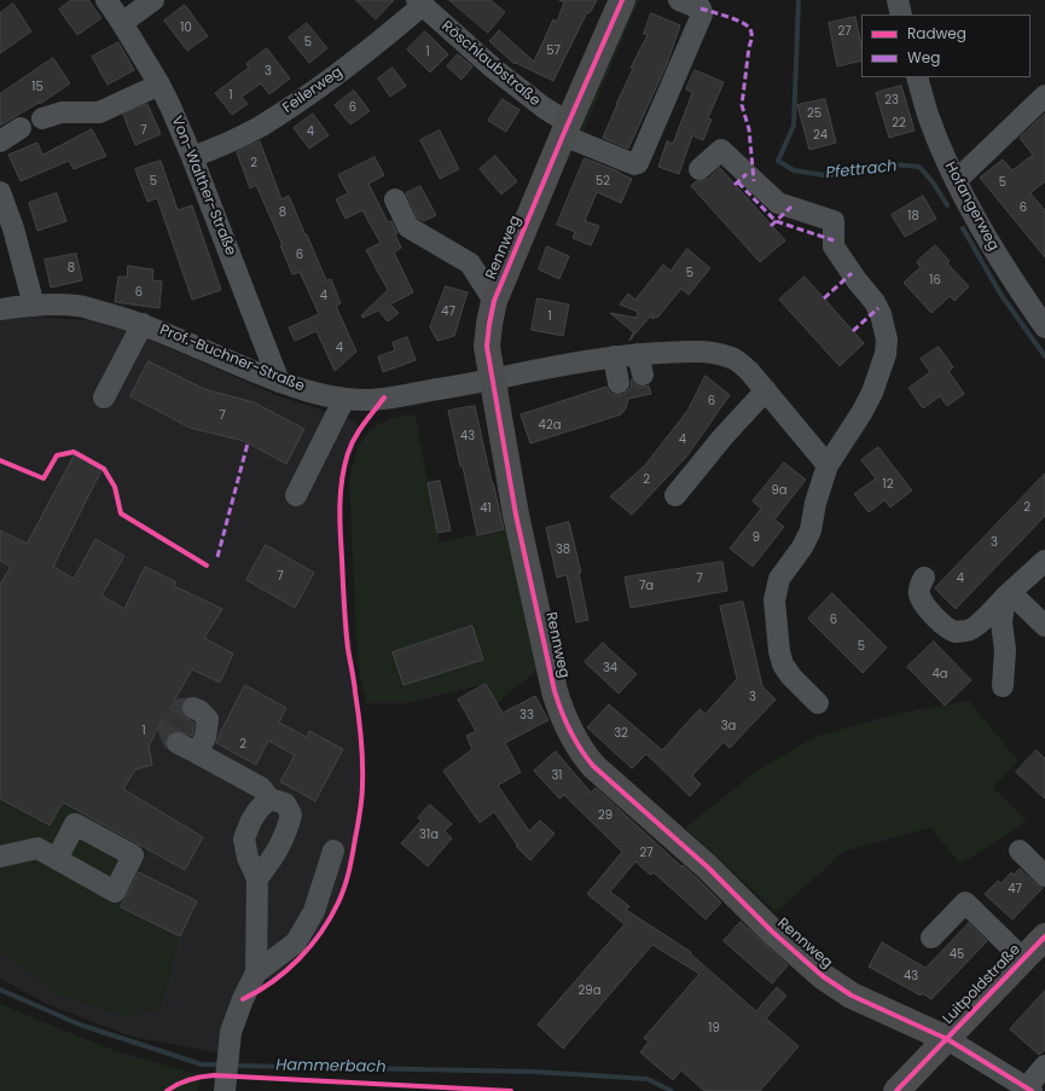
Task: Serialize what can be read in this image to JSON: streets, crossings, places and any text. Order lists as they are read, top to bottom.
{
  "streets": {
    "main road": ["Rennweg", "Luitpoldstraße"],
    "street": [
      "Röschlaubstraße",
      "Feilerweg",
      "Von-Walther-Straße",
      "Hofangerweg",
      "Prof.-Buchner-Straße"
    ]
  },
  "crossings": [
    ["Röschlaubstraße", "Feilerweg"],
    ["Röschlaubstraße", "Rennweg"],
    ["Feilerweg", "Von-Walther-Straße"],
    ["Von-Walther-Straße", "Prof.-Buchner-Straße"],
    ["Rennweg", "Prof.-Buchner-Straße"],
    ["Rennweg", "Luitpoldstraße"]
  ],
  "water": ["Pfettrach", "Hammerbach"],
  "house_numbers": [
    "10",
    "27",
    "5",
    "57",
    "1",
    "3",
    "15",
    "1",
    "23",
    "6",
    "25",
    "22",
    "7",
    "4",
    "24",
    "2",
    "5",
    "52",
    "5",
    "6",
    "8",
    "18",
    "6",
    "8",
    "5",
    "16",
    "6",
    "4",
    "47",
    "1",
    "4",
    "6",
    "7",
    "42a",
    "43",
    "4",
    "2",
    "12",
    "9a",
    "2",
    "41",
    "9",
    "3",
    "38",
    "7",
    "7",
    "4",
    "7a",
    "6",
    "5",
    "34",
    "4a",
    "3",
    "33",
    "3a",
    "1",
    "32",
    "2",
    "31",
    "29",
    "31a",
    "27",
    "47",
    "45",
    "43",
    "29a",
    "19"
  ],
  "legend": ["Radweg", "Weg"]
}
